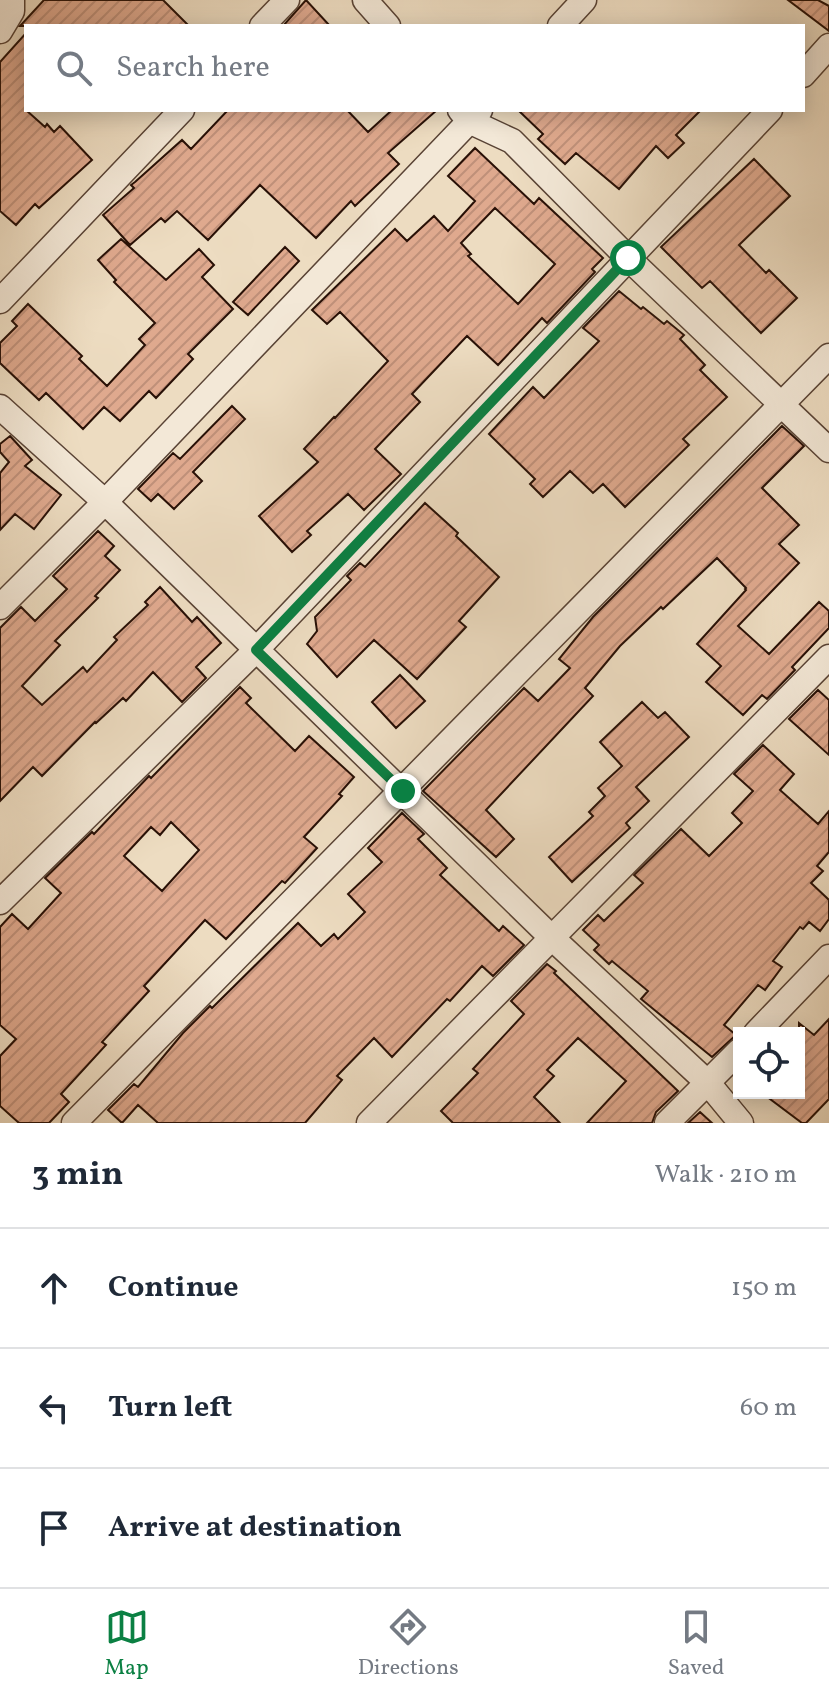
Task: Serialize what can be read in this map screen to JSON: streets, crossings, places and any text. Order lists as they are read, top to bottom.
{
  "page": {
    "search": "Search here",
    "heading": ["3 min", "Walk · 210 m"],
    "list": [
      ["Continue", "150 m"],
      ["Turn left", "60 m"],
      "Arrive at destination"
    ],
    "nav": ["Map", "Directions", "Saved"]
  }
}
